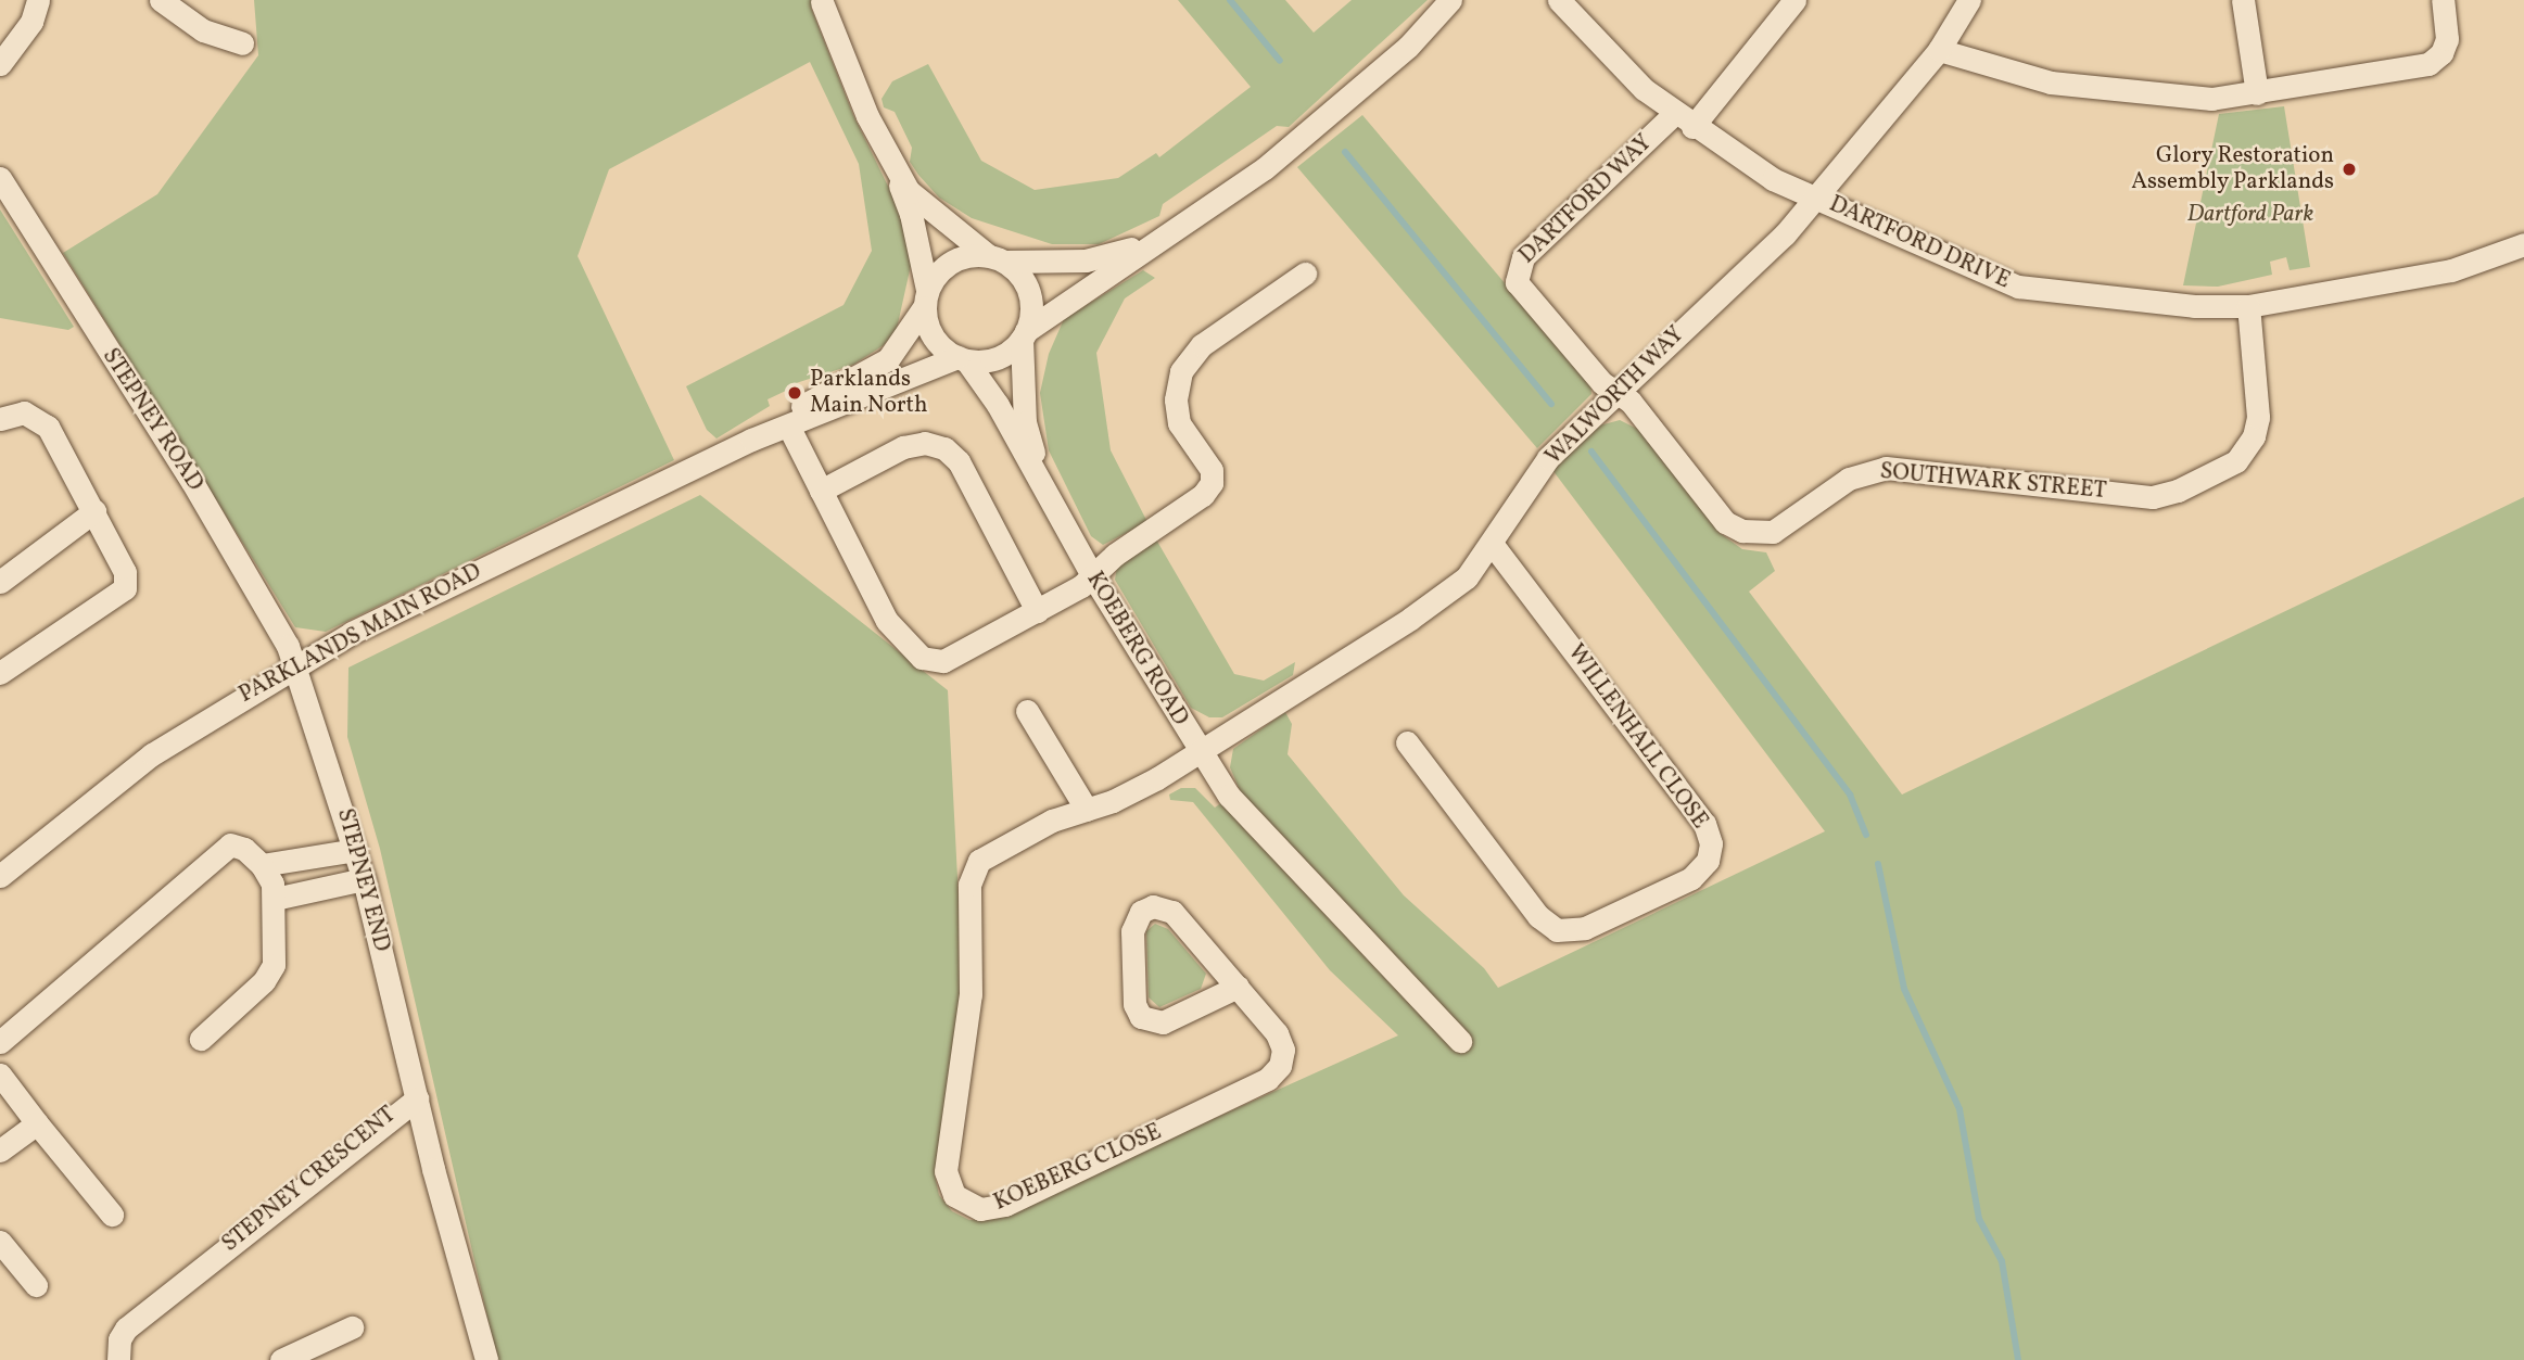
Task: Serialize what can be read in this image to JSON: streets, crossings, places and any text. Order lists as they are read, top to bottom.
{
  "streets": {
    "street": [
      "DARTFORD WAY",
      "DARTFORD DRIVE",
      "WALWORTH WAY",
      "STEPNEY ROAD",
      "SOUTHWARK STREET",
      "PARKLANDS MAIN ROAD",
      "KOEBERG ROAD",
      "WILLENHALL CLOSE",
      "STEPNEY END",
      "KOEBERG CLOSE",
      "STEPNEY CRESCENT"
    ]
  },
  "crossings": [
    ["DARTFORD WAY", "DARTFORD DRIVE"],
    ["DARTFORD WAY", "WALWORTH WAY"],
    ["DARTFORD WAY", "SOUTHWARK STREET"],
    ["DARTFORD DRIVE", "WALWORTH WAY"],
    ["DARTFORD DRIVE", "SOUTHWARK STREET"],
    ["WALWORTH WAY", "SOUTHWARK STREET"],
    ["WALWORTH WAY", "KOEBERG ROAD"],
    ["WALWORTH WAY", "WILLENHALL CLOSE"],
    ["WALWORTH WAY", "KOEBERG CLOSE"],
    ["STEPNEY ROAD", "PARKLANDS MAIN ROAD"],
    ["STEPNEY ROAD", "STEPNEY END"],
    ["PARKLANDS MAIN ROAD", "KOEBERG ROAD"],
    ["PARKLANDS MAIN ROAD", "STEPNEY END"],
    ["KOEBERG ROAD", "KOEBERG CLOSE"],
    ["STEPNEY END", "STEPNEY CRESCENT"]
  ],
  "parks": ["Dartford Park"],
  "places": ["Glory Restoration Assembly Parklands", "Parklands Main North"]
}
